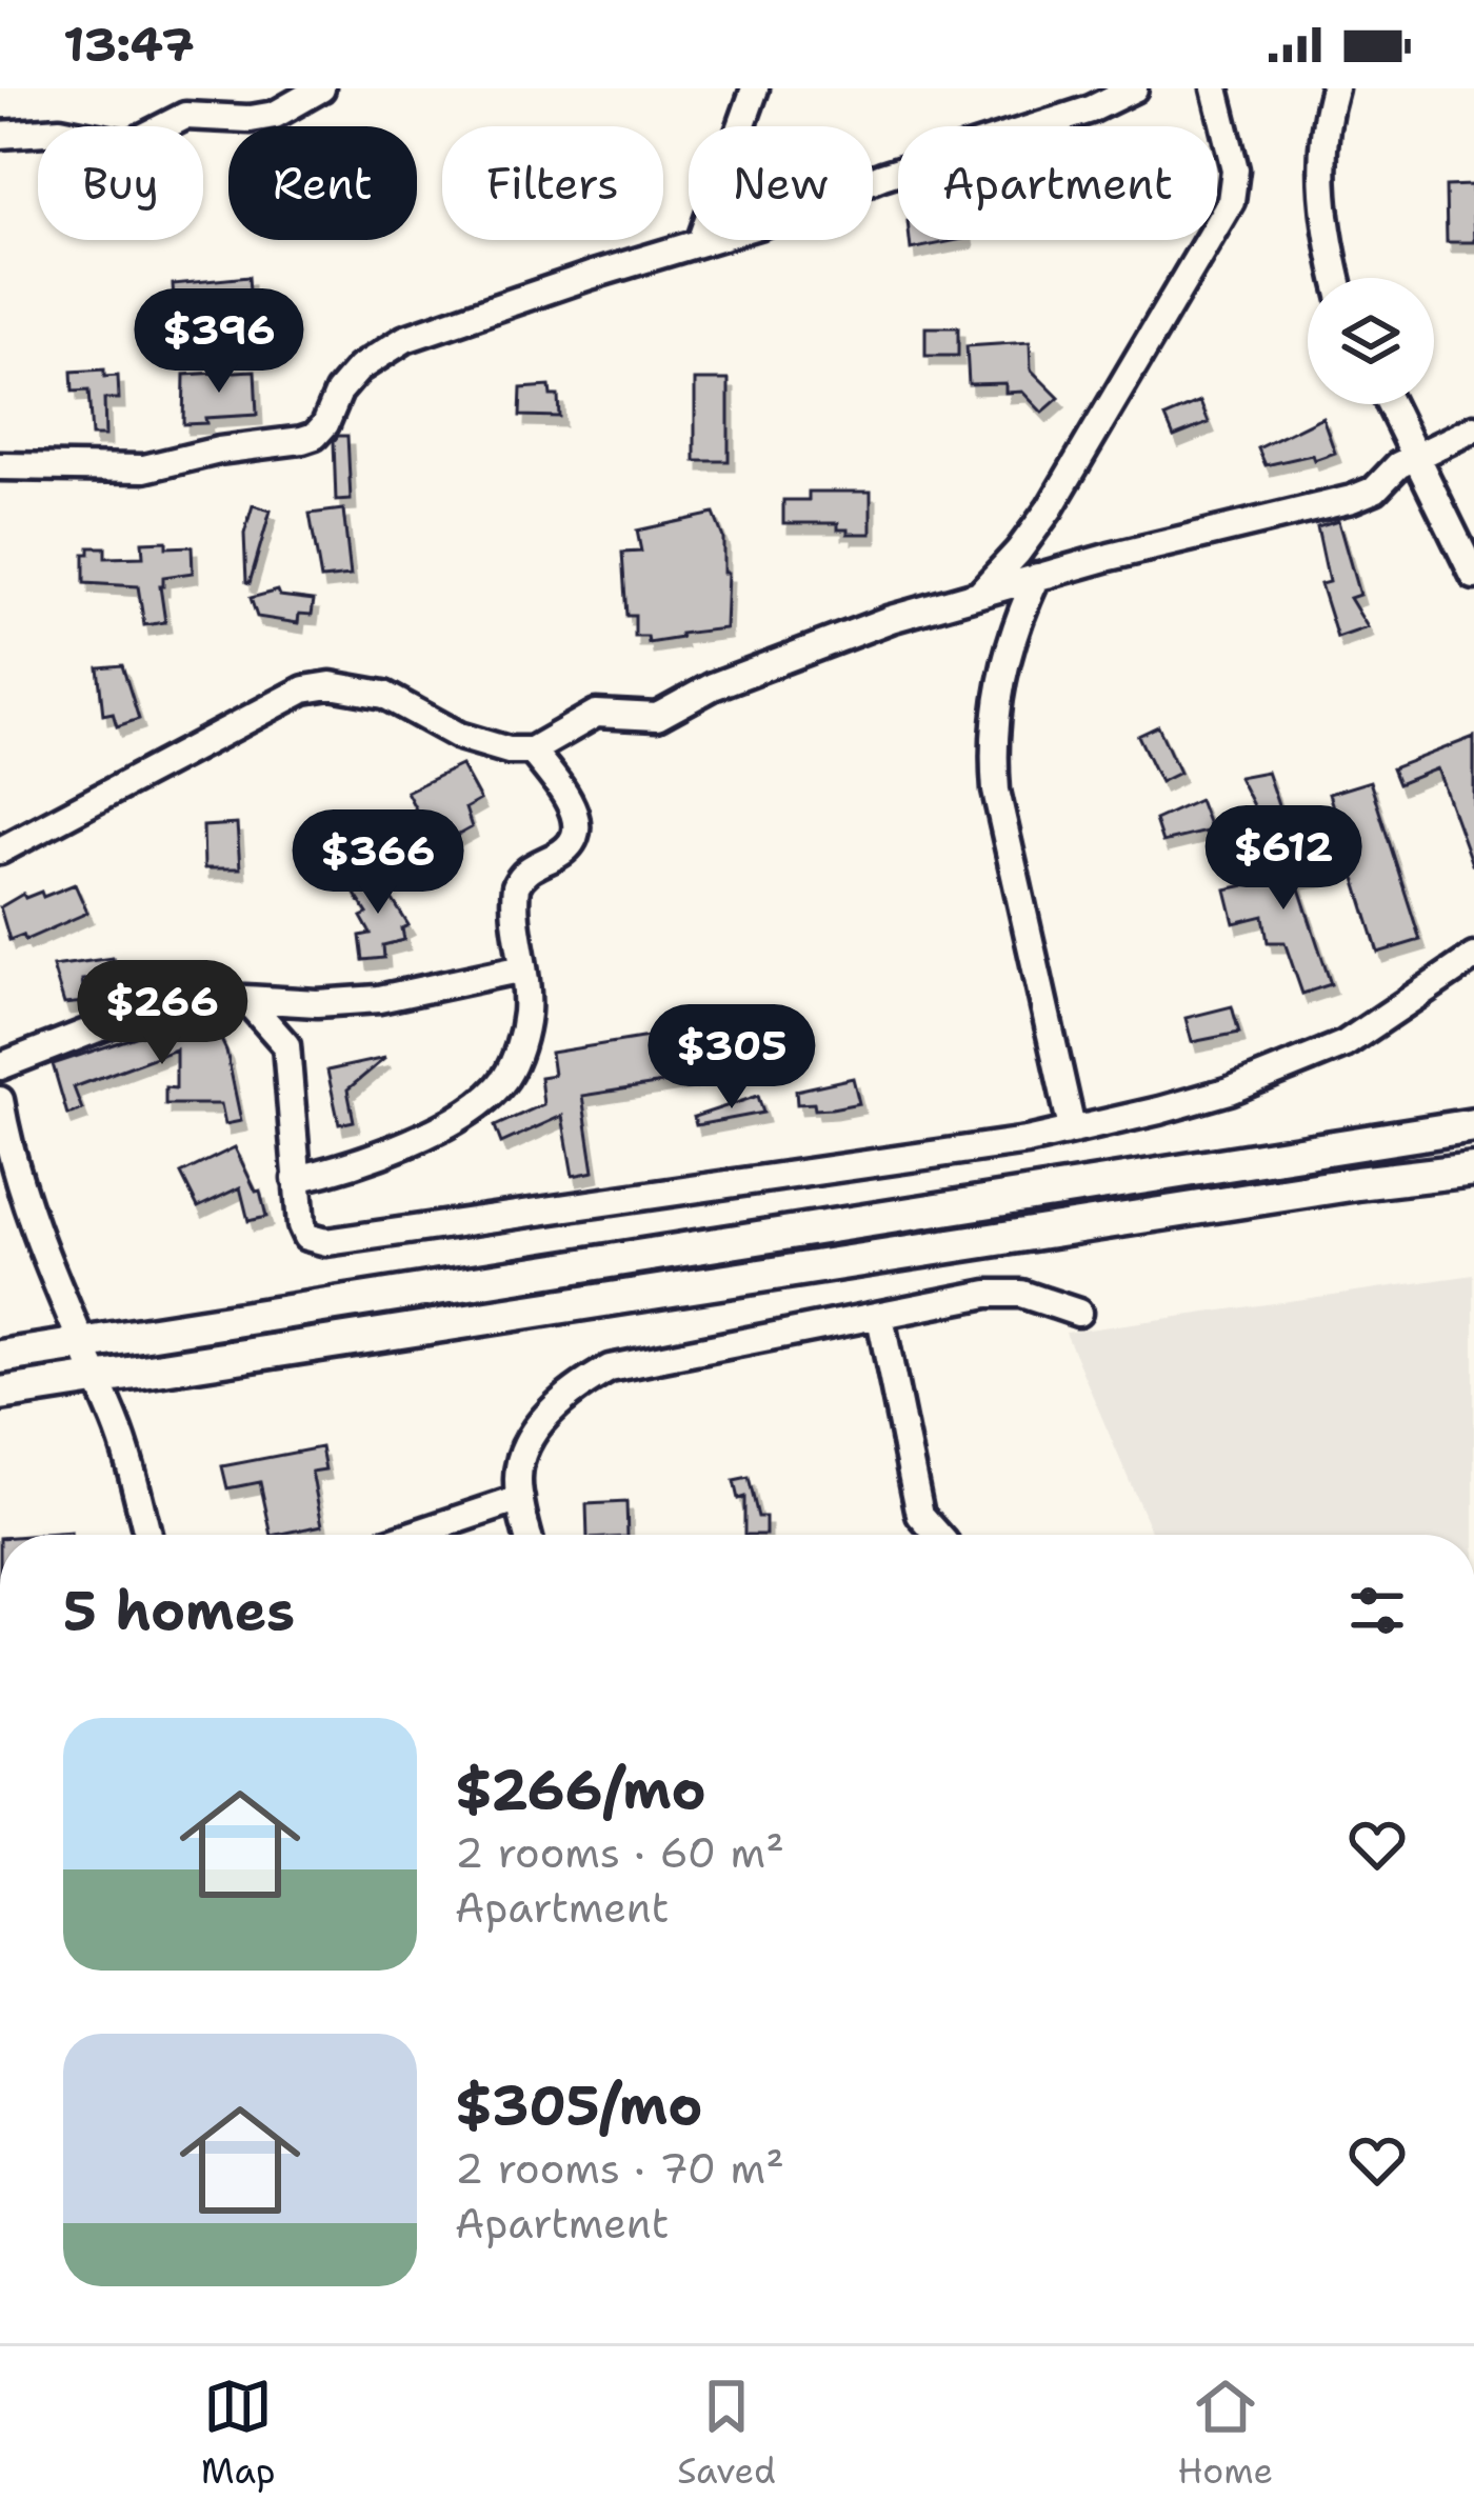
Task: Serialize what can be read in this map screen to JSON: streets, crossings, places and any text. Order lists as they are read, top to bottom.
{
  "page": {
    "status": "13:47",
    "chip": [
      "Buy",
      "Rent",
      "Filters",
      "New",
      "Apartment"
    ],
    "price": [
      "$396",
      "$612",
      "$366",
      "$266",
      "$305"
    ],
    "heading": "5 homes",
    "list": [
      {
        "name": "$266/mo",
        "note": "2 rooms · 60 m² · Apartment"
      },
      {
        "name": "$305/mo",
        "note": "2 rooms · 70 m² · Apartment"
      }
    ],
    "tabs": ["Map", "Saved", "Home"]
  }
}
